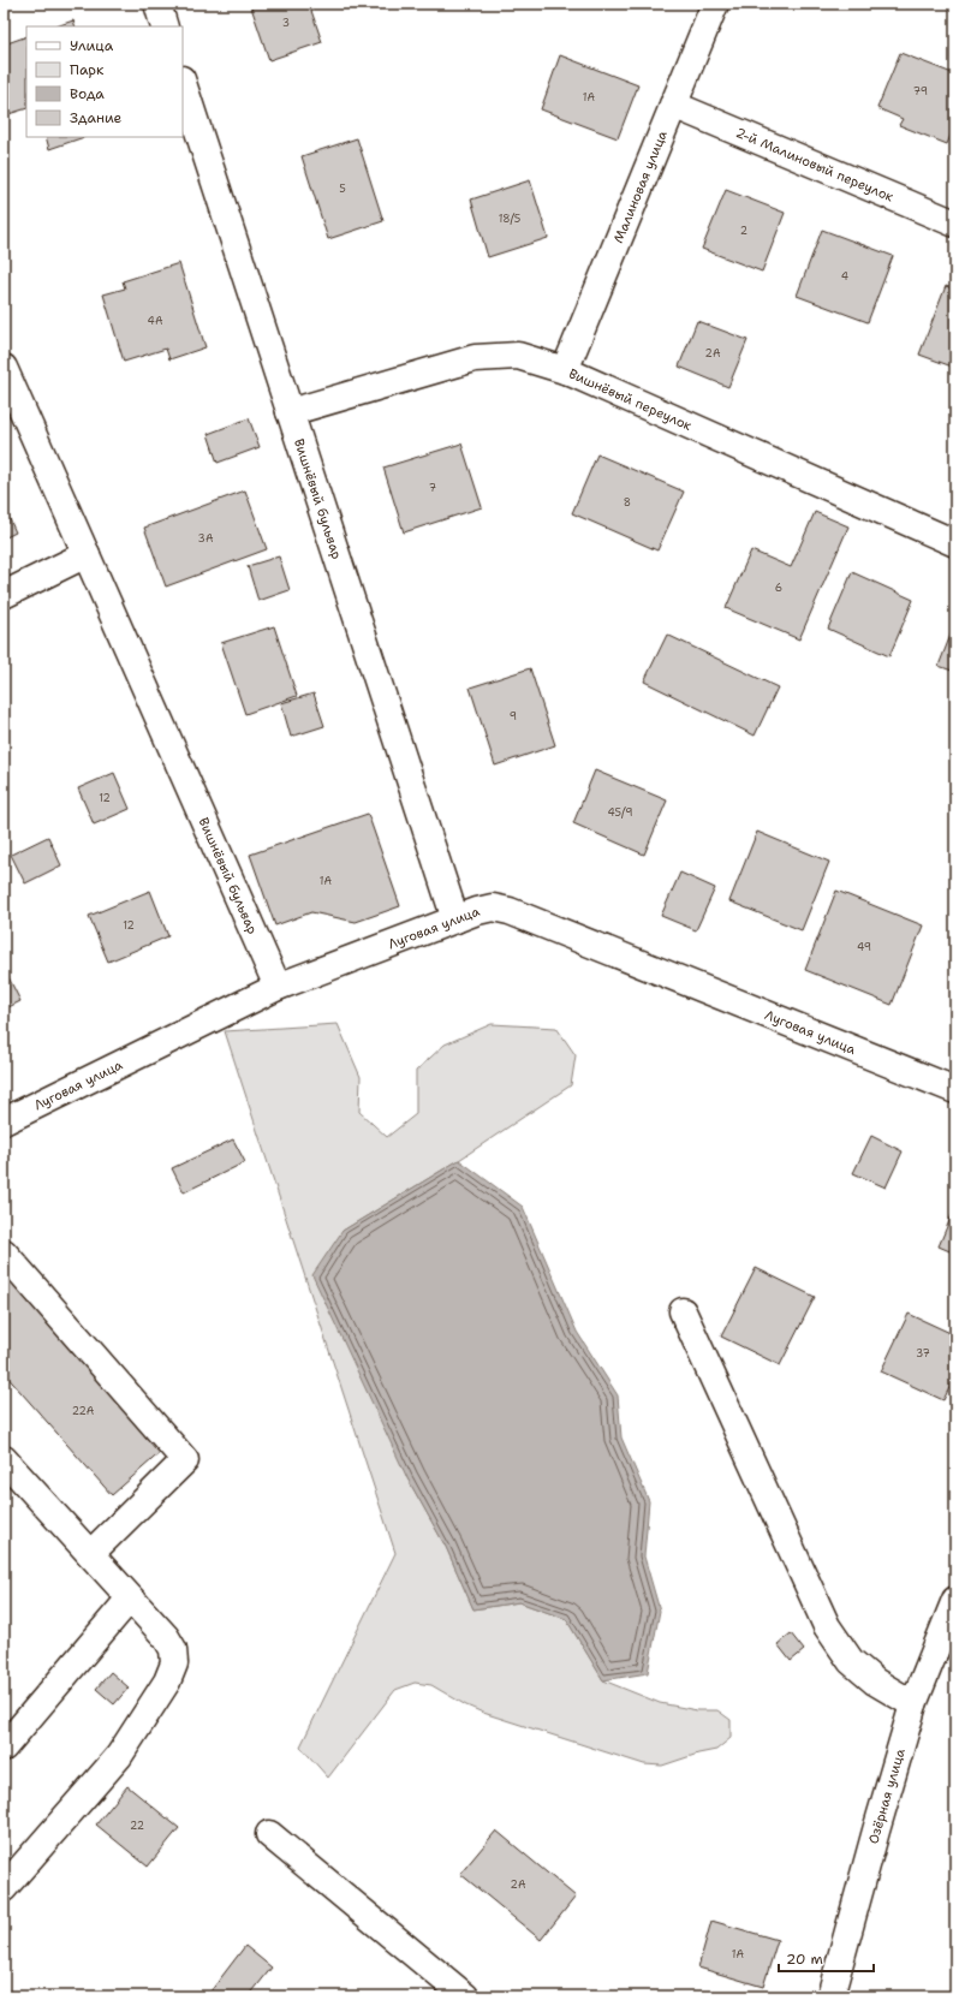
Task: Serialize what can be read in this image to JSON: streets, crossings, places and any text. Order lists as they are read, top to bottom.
{
  "streets": {
    "street": [
      "2-й Малиновый переулок",
      "Малиновая улица",
      "Вишнёвый переулок",
      "Вишнёвый бульвар",
      "Луговая улица",
      "Озёрная улица"
    ]
  },
  "crossings": [
    ["2-й Малиновый переулок", "Малиновая улица"],
    ["Малиновая улица", "Вишнёвый переулок"],
    ["Вишнёвый переулок", "Вишнёвый бульвар"],
    ["Вишнёвый бульвар", "Луговая улица"]
  ],
  "house_numbers": [
    "3",
    "79",
    "1А",
    "5",
    "18/5",
    "2",
    "4",
    "4А",
    "2А",
    "7",
    "8",
    "3А",
    "6",
    "9",
    "12",
    "45/9",
    "1А",
    "12",
    "49",
    "37",
    "22А",
    "22",
    "2А",
    "1А"
  ],
  "legend": [
    "Улица",
    "Парк",
    "Вода",
    "Здание"
  ],
  "scale_bar": "20 m"
}
